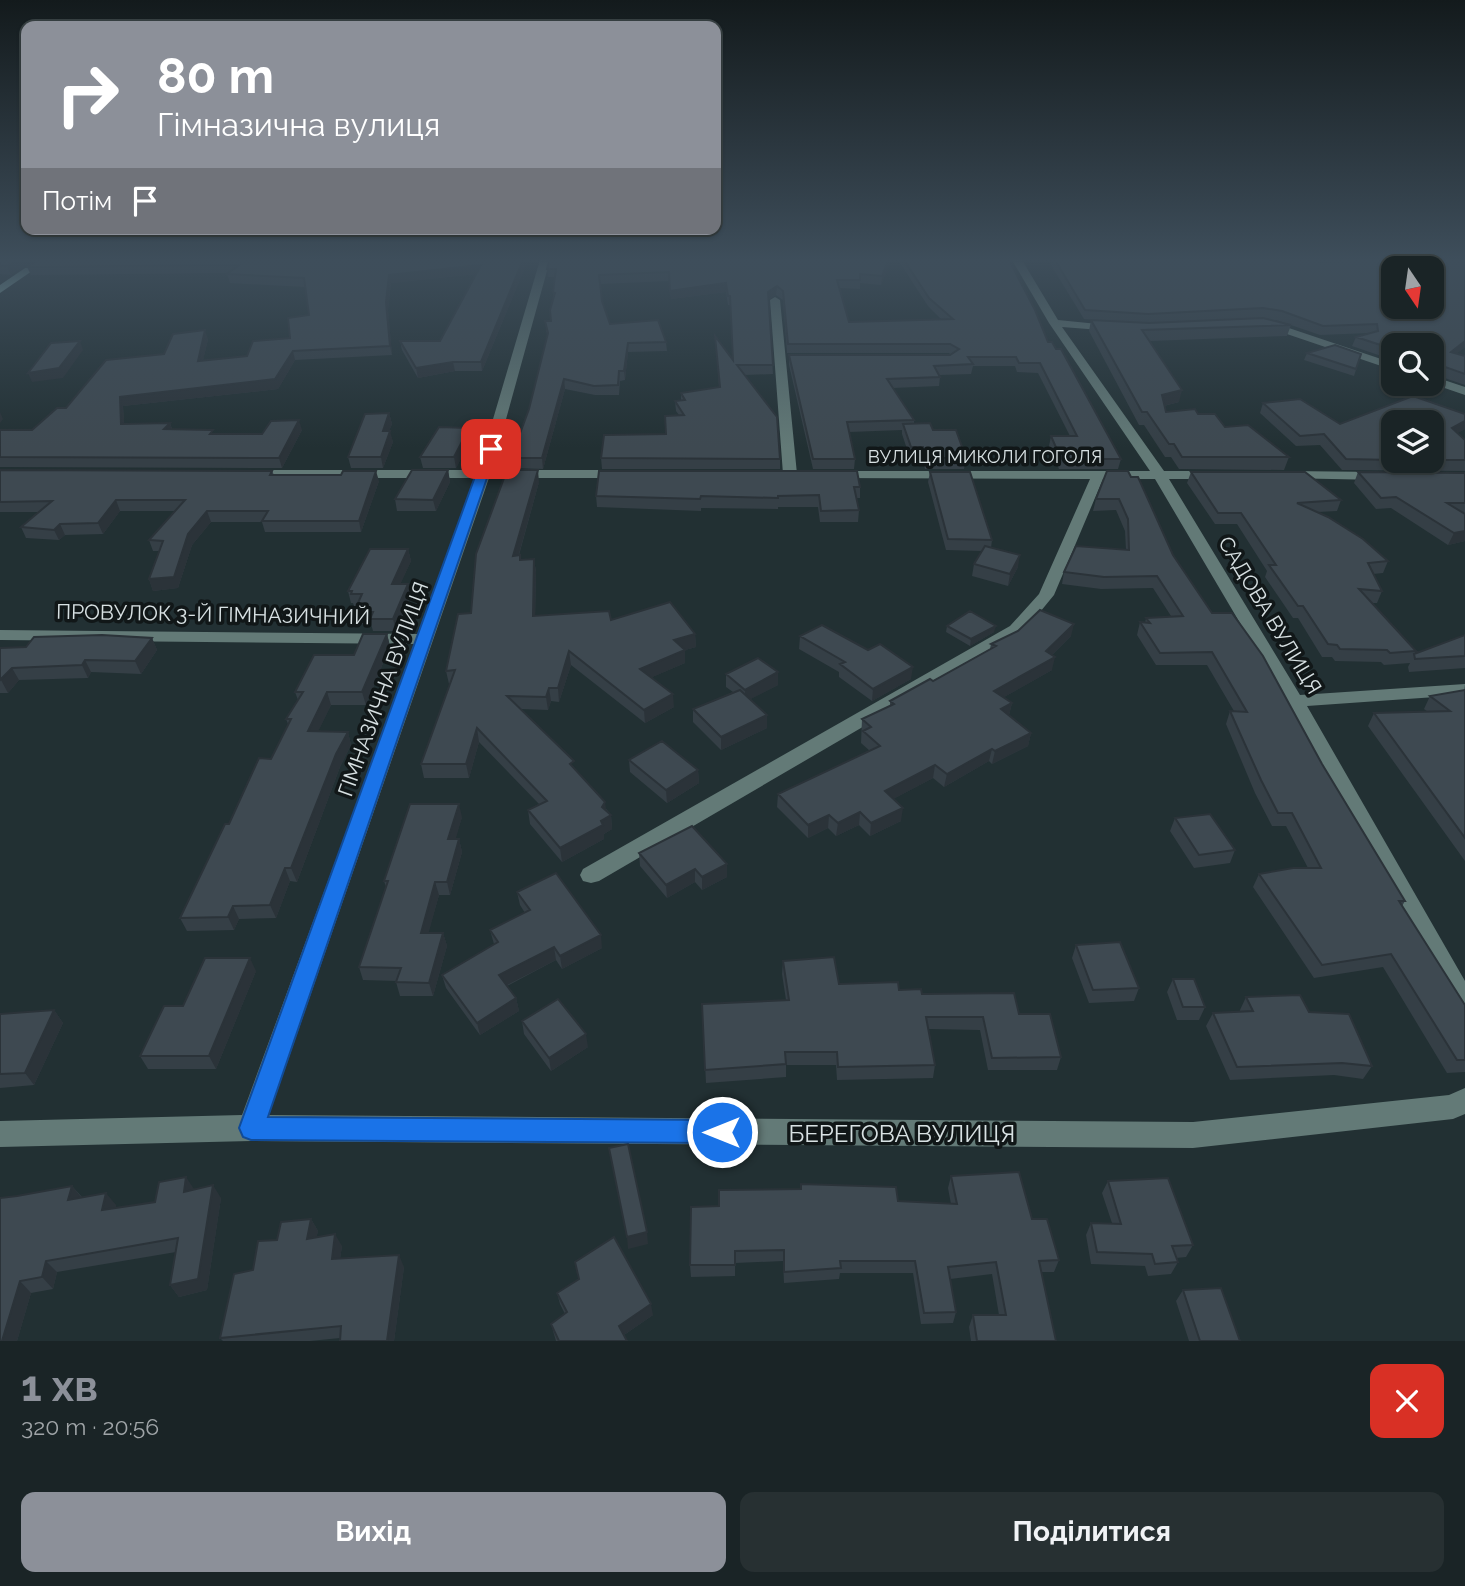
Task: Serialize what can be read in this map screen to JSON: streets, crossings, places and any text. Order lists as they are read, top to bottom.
{
  "streets": {
    "street": [
      "ВУЛИЦЯ МИКОЛИ ГОГОЛЯ",
      "ПРОВУЛОК 3-Й ГІМНАЗИЧНИЙ",
      "САДОВА ВУЛИЦЯ",
      "ГІМНАЗИЧНА ВУЛИЦЯ",
      "БЕРЕГОВА ВУЛИЦЯ"
    ]
  },
  "crossings": [
    ["ВУЛИЦЯ МИКОЛИ ГОГОЛЯ", "САДОВА ВУЛИЦЯ"],
    ["ПРОВУЛОК 3-Й ГІМНАЗИЧНИЙ", "ГІМНАЗИЧНА ВУЛИЦЯ"],
    ["ГІМНАЗИЧНА ВУЛИЦЯ", "БЕРЕГОВА ВУЛИЦЯ"]
  ],
  "north": "bottom",
  "page": {
    "turn": ["80 m", "Гімназична вулиця"],
    "then": "Потім",
    "heading": ["1 хв", "320 m · 20:56"],
    "buttons": ["Вихід", "Поділитися"]
  }
}
